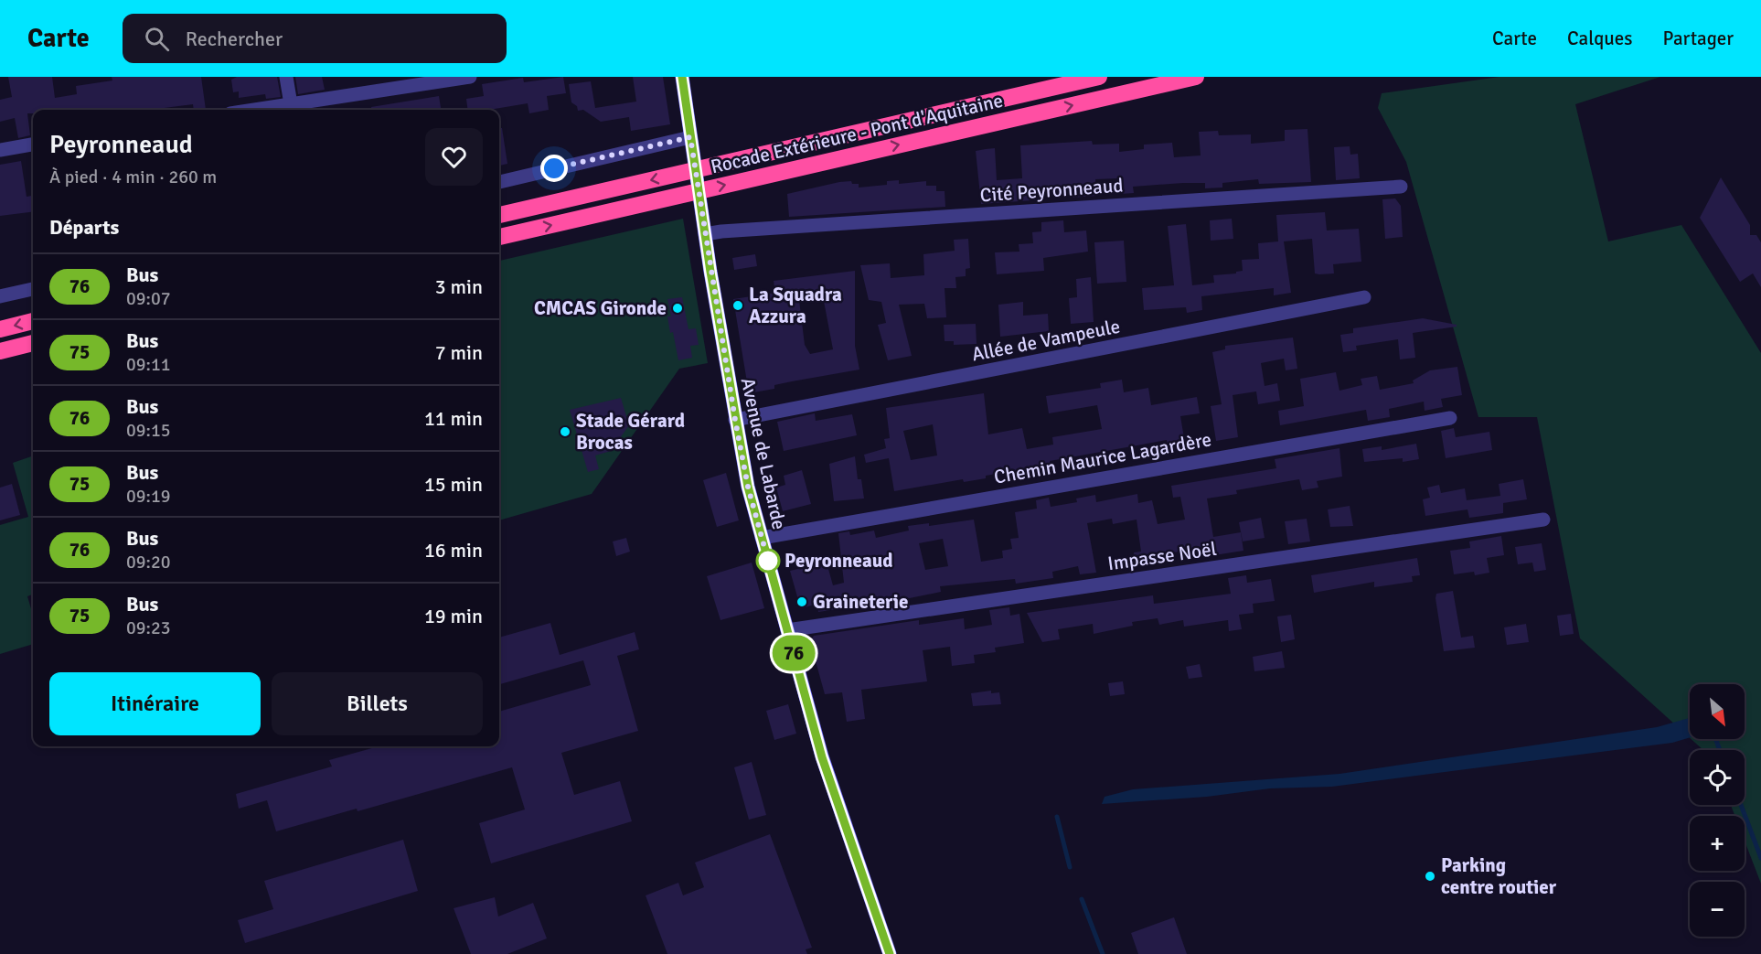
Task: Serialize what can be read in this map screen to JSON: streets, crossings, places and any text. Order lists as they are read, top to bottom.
{
  "streets": {
    "highway": ["Rocade Extérieure - Pont d'Aquitaine"],
    "main road": ["Avenue de Labarde"],
    "street": [
      "Cité Peyronneaud",
      "Allée de Vampeule",
      "Chemin Maurice Lagardère",
      "Impasse Noël"
    ]
  },
  "crossings": [
    ["Cité Peyronneaud", "Avenue de Labarde"],
    ["Allée de Vampeule", "Avenue de Labarde"],
    ["Avenue de Labarde", "Chemin Maurice Lagardère"],
    ["Avenue de Labarde", "Impasse Noël"]
  ],
  "places": [
    "La Squadra Azzura",
    "CMCAS Gironde",
    "Stade Gérard Brocas",
    "Peyronneaud",
    "Graineterie",
    "Parking centre routier"
  ],
  "lines": ["bus line 76"],
  "north": "bottom right",
  "page": {
    "header": "Carte",
    "search": "Rechercher",
    "nav": ["Carte", "Calques", "Partager"],
    "on_map": "76",
    "heading": [
      ["Peyronneaud", "À pied · 4 min · 260 m"],
      "Départs"
    ],
    "list": [
      {
        "mark": "76",
        "name": "Bus",
        "note": "09:07",
        "value": "3 min"
      },
      {
        "mark": "75",
        "name": "Bus",
        "note": "09:11",
        "value": "7 min"
      },
      {
        "mark": "76",
        "name": "Bus",
        "note": "09:15",
        "value": "11 min"
      },
      {
        "mark": "75",
        "name": "Bus",
        "note": "09:19",
        "value": "15 min"
      },
      {
        "mark": "76",
        "name": "Bus",
        "note": "09:20",
        "value": "16 min"
      },
      {
        "mark": "75",
        "name": "Bus",
        "note": "09:23",
        "value": "19 min"
      }
    ],
    "buttons": ["Itinéraire", "Billets"],
    "map_buttons": ["+", "−"]
  }
}
